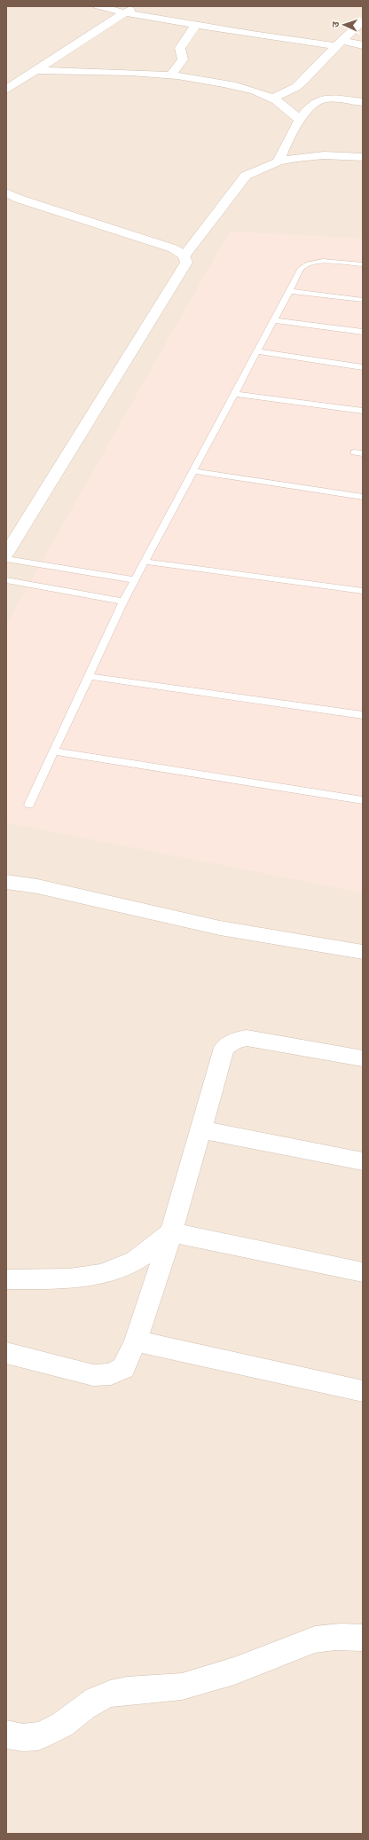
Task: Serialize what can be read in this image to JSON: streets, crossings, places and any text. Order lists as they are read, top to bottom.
{
  "north": "left"
}
